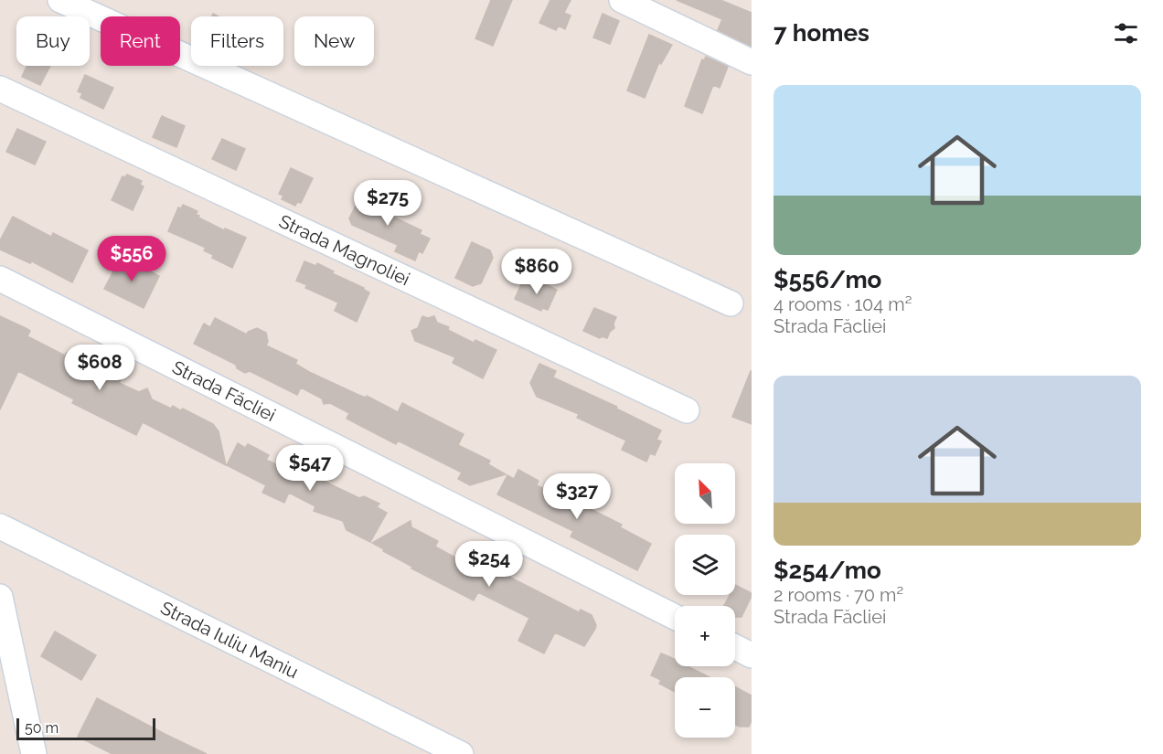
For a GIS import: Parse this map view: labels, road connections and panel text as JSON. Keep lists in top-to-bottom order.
{
  "streets": {
    "street": ["Strada Magnoliei", "Strada Făcliei", "Strada Iuliu Maniu"]
  },
  "scale_bar": "50 m",
  "north": "top left",
  "page": {
    "heading": "7 homes",
    "chip": [
      "Buy",
      "Rent",
      "Filters",
      "New"
    ],
    "list": [
      {
        "name": "$556/mo",
        "note": "4 rooms · 104 m² · Strada Făcliei"
      },
      {
        "name": "$254/mo",
        "note": "2 rooms · 70 m² · Strada Făcliei"
      }
    ],
    "price": [
      "$275",
      "$556",
      "$860",
      "$608",
      "$547",
      "$327",
      "$254"
    ],
    "map_buttons": ["+", "−"],
    "scale": "50 m"
  }
}
